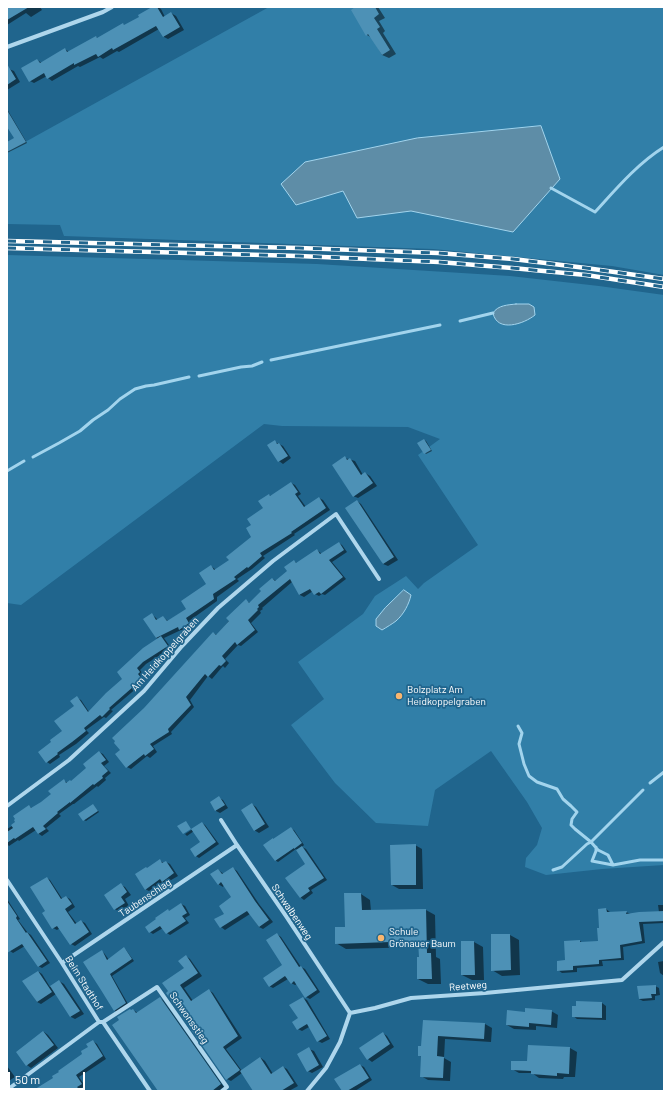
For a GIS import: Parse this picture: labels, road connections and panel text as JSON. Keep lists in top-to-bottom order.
{
  "streets": {
    "street": [
      "Am Heidkoppelgraben",
      "Taubenschlag",
      "Schwalbenweg",
      "Beim Stadthof",
      "Reetweg",
      "Schwonsstieg"
    ]
  },
  "crossings": [
    ["Taubenschlag", "Schwalbenweg"],
    ["Taubenschlag", "Beim Stadthof"],
    ["Schwalbenweg", "Reetweg"],
    ["Beim Stadthof", "Schwonsstieg"]
  ],
  "places": ["Bolzplatz Am Heidkoppelgraben", "Schule Grönauer Baum"],
  "scale_bar": "50 m"
}
